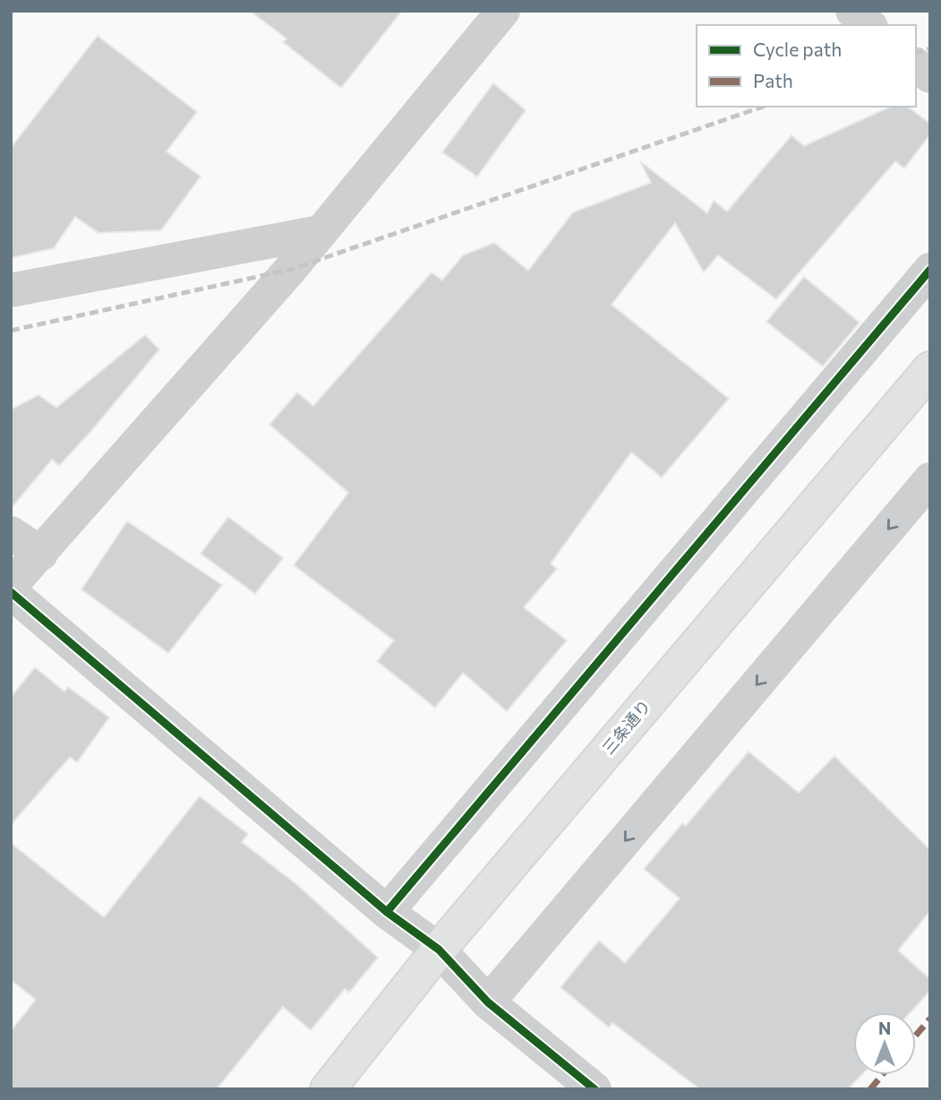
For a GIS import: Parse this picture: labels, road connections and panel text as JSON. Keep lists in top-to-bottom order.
{
  "streets": {
    "highway": ["三条通り"]
  },
  "legend": ["Cycle path", "Path"],
  "north": "top"
}
